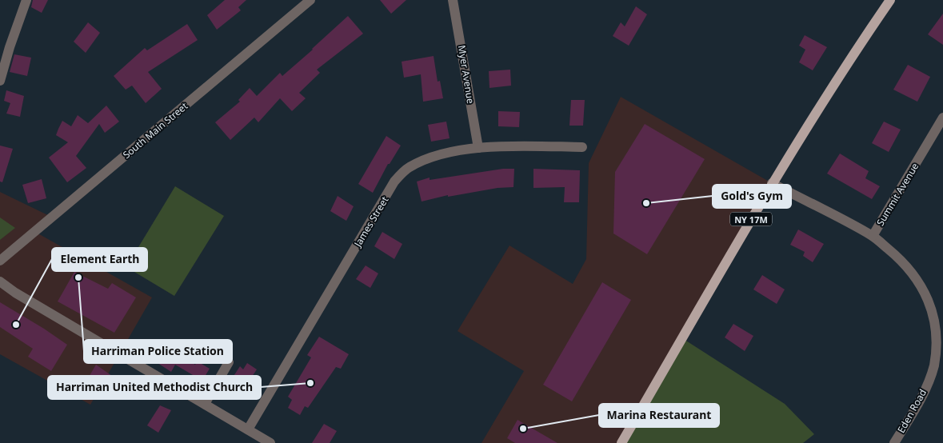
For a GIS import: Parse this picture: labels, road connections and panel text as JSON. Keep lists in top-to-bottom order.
{
  "streets": {
    "main road": ["NY 17M"],
    "street": [
      "Myer Avenue",
      "South Main Street",
      "Summit Avenue",
      "James Street",
      "Eden Road"
    ]
  },
  "crossings": [
    ["Myer Avenue", "James Street"],
    ["Summit Avenue", "NY 17M"],
    ["Summit Avenue", "Eden Road"]
  ],
  "places": [
    "Gold's Gym",
    "Harriman Police Station",
    "Element Earth",
    "Harriman United Methodist Church",
    "Marina Restaurant"
  ]
}
